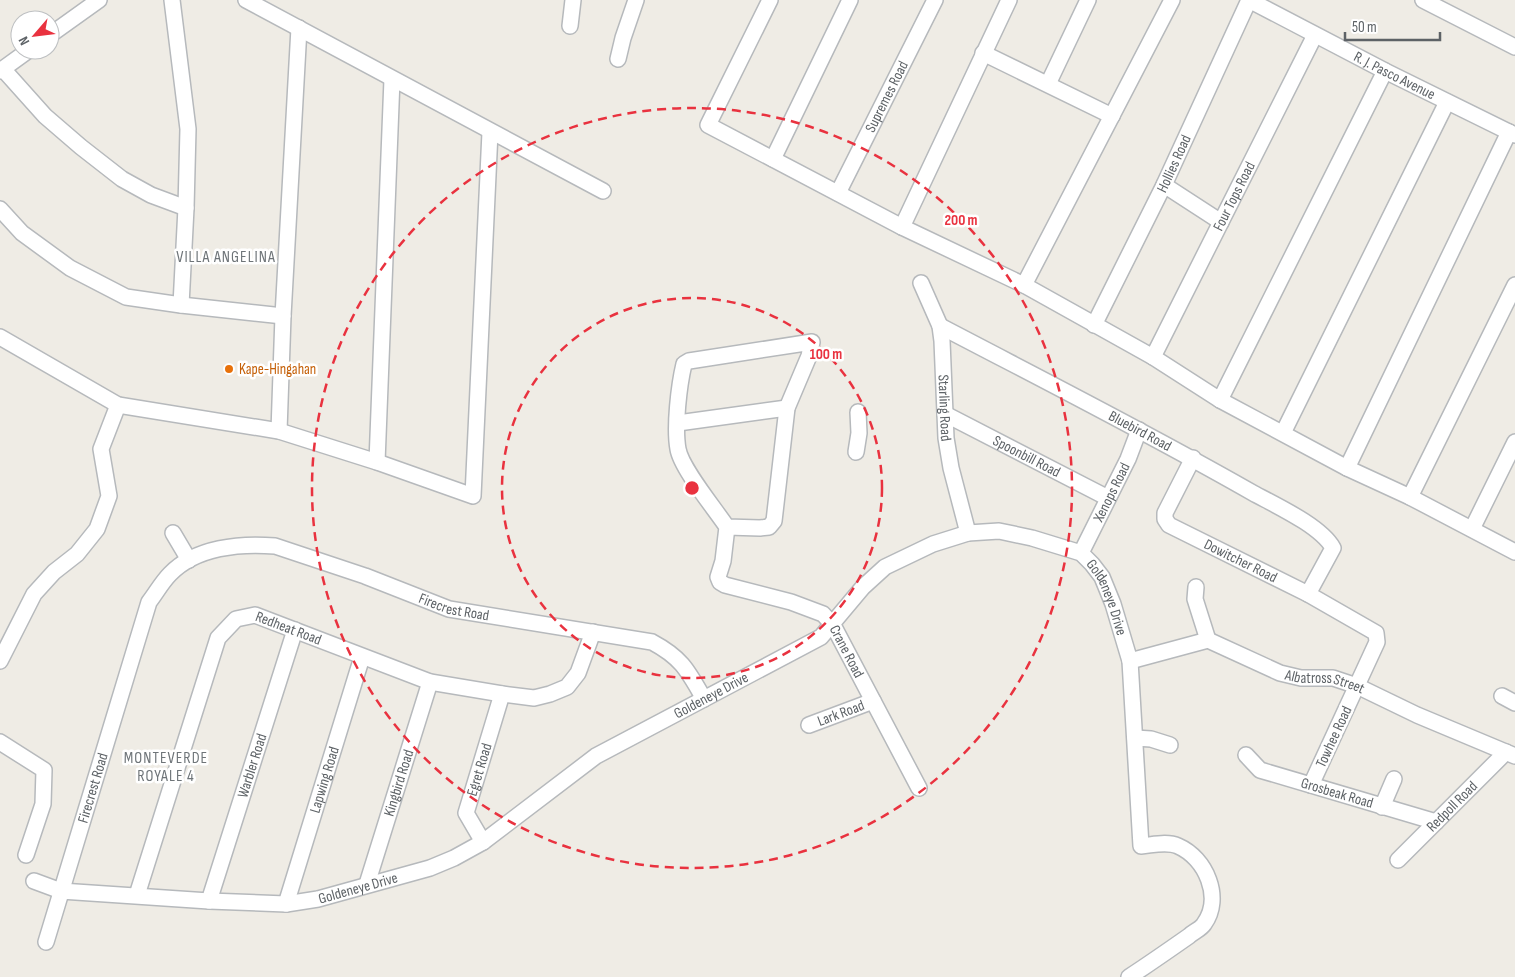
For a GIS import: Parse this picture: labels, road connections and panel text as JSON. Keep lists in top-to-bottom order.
{
  "streets": {
    "street": [
      "R. J. Pasco Avenue",
      "Supremes Road",
      "Hollies Road",
      "Four Tops Road",
      "Starling Road",
      "Bluebird Road",
      "Spoonbill Road",
      "Xenops Road",
      "Dowitcher Road",
      "Goldeneye Drive",
      "Firecrest Road",
      "Redheat Road",
      "Crane Road",
      "Albatross Street",
      "Lark Road",
      "Towhee Road",
      "Warbler Road",
      "Egret Road",
      "Lapwing Road",
      "Kingbird Road",
      "Grosbeak Road",
      "Redpoll Road"
    ]
  },
  "crossings": [
    ["R. J. Pasco Avenue", "Hollies Road"],
    ["R. J. Pasco Avenue", "Four Tops Road"],
    ["Starling Road", "Bluebird Road"],
    ["Starling Road", "Spoonbill Road"],
    ["Starling Road", "Goldeneye Drive"],
    ["Bluebird Road", "Xenops Road"],
    ["Bluebird Road", "Dowitcher Road"],
    ["Spoonbill Road", "Xenops Road"],
    ["Xenops Road", "Goldeneye Drive"],
    ["Dowitcher Road", "Towhee Road"],
    ["Goldeneye Drive", "Firecrest Road"],
    ["Goldeneye Drive", "Redheat Road"],
    ["Goldeneye Drive", "Crane Road"],
    ["Goldeneye Drive", "Warbler Road"],
    ["Goldeneye Drive", "Egret Road"],
    ["Goldeneye Drive", "Lapwing Road"],
    ["Goldeneye Drive", "Kingbird Road"],
    ["Firecrest Road", "Redheat Road"],
    ["Redheat Road", "Warbler Road"],
    ["Redheat Road", "Egret Road"],
    ["Redheat Road", "Lapwing Road"],
    ["Redheat Road", "Kingbird Road"],
    ["Crane Road", "Lark Road"],
    ["Albatross Street", "Towhee Road"],
    ["Albatross Street", "Redpoll Road"],
    ["Towhee Road", "Grosbeak Road"],
    ["Grosbeak Road", "Redpoll Road"]
  ],
  "districts": ["VILLA ANGELINA", "MONTEVERDE ROYALE 4"],
  "places": ["Kape-Hingahan"],
  "scale_bar": "50 m",
  "north": "bottom left",
  "rings": ["200 m", "100 m"]
}
